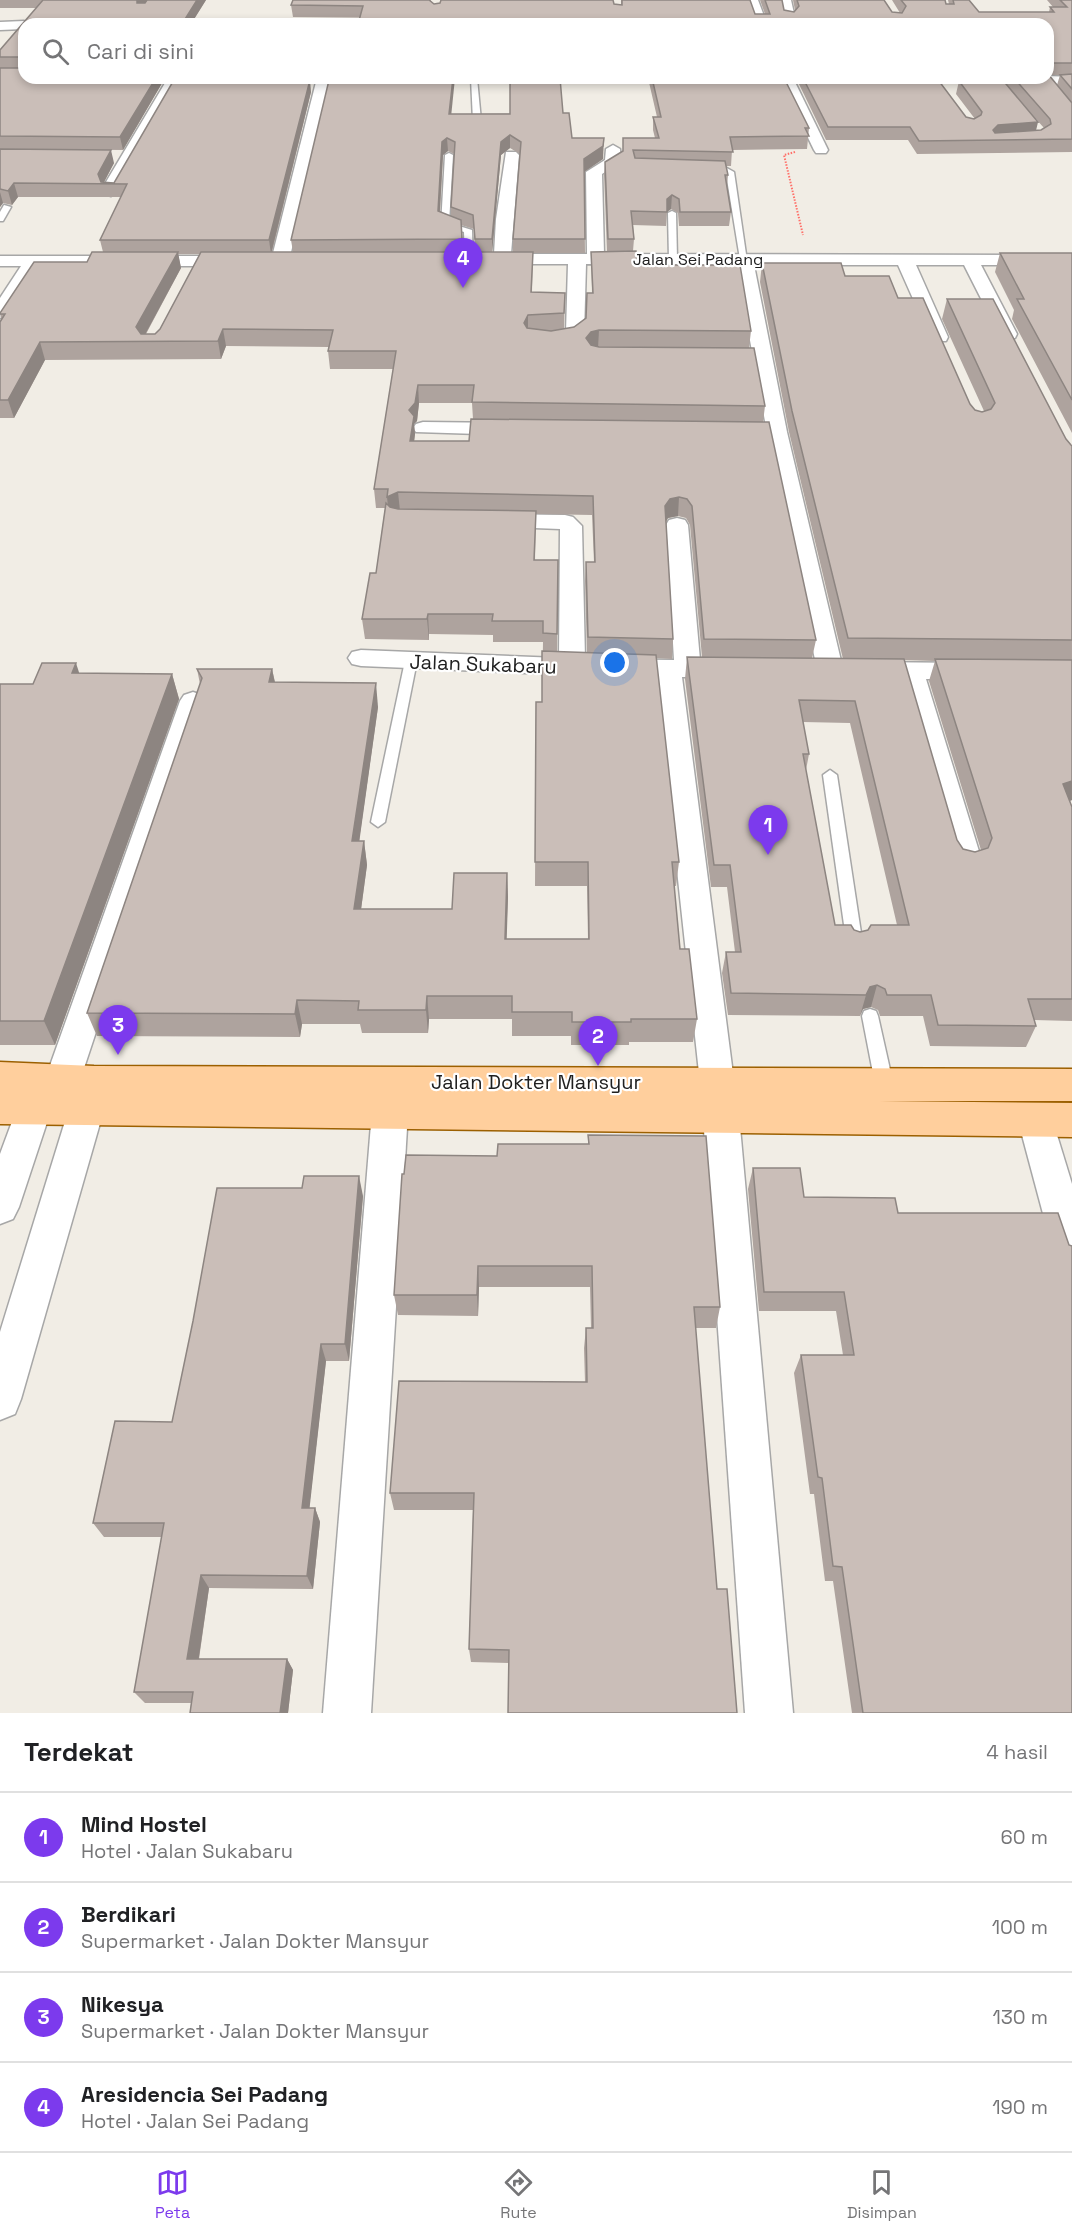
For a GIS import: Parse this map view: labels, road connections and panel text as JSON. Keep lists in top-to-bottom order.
{
  "streets": {
    "main road": ["Jalan Dokter Mansyur"],
    "street": ["Jalan Sei Padang", "Jalan Sukabaru"]
  },
  "page": {
    "search": "Cari di sini",
    "pins": [
      "4",
      "1",
      "3",
      "2"
    ],
    "heading": ["Terdekat", "4 hasil"],
    "list": [
      {
        "mark": "1",
        "name": "Mind Hostel",
        "note": "Hotel · Jalan Sukabaru",
        "value": "60 m"
      },
      {
        "mark": "2",
        "name": "Berdikari",
        "note": "Supermarket · Jalan Dokter Mansyur",
        "value": "100 m"
      },
      {
        "mark": "3",
        "name": "Nikesya",
        "note": "Supermarket · Jalan Dokter Mansyur",
        "value": "130 m"
      },
      {
        "mark": "4",
        "name": "Aresidencia Sei Padang",
        "note": "Hotel · Jalan Sei Padang",
        "value": "190 m"
      }
    ],
    "nav": ["Peta", "Rute", "Disimpan"]
  }
}
